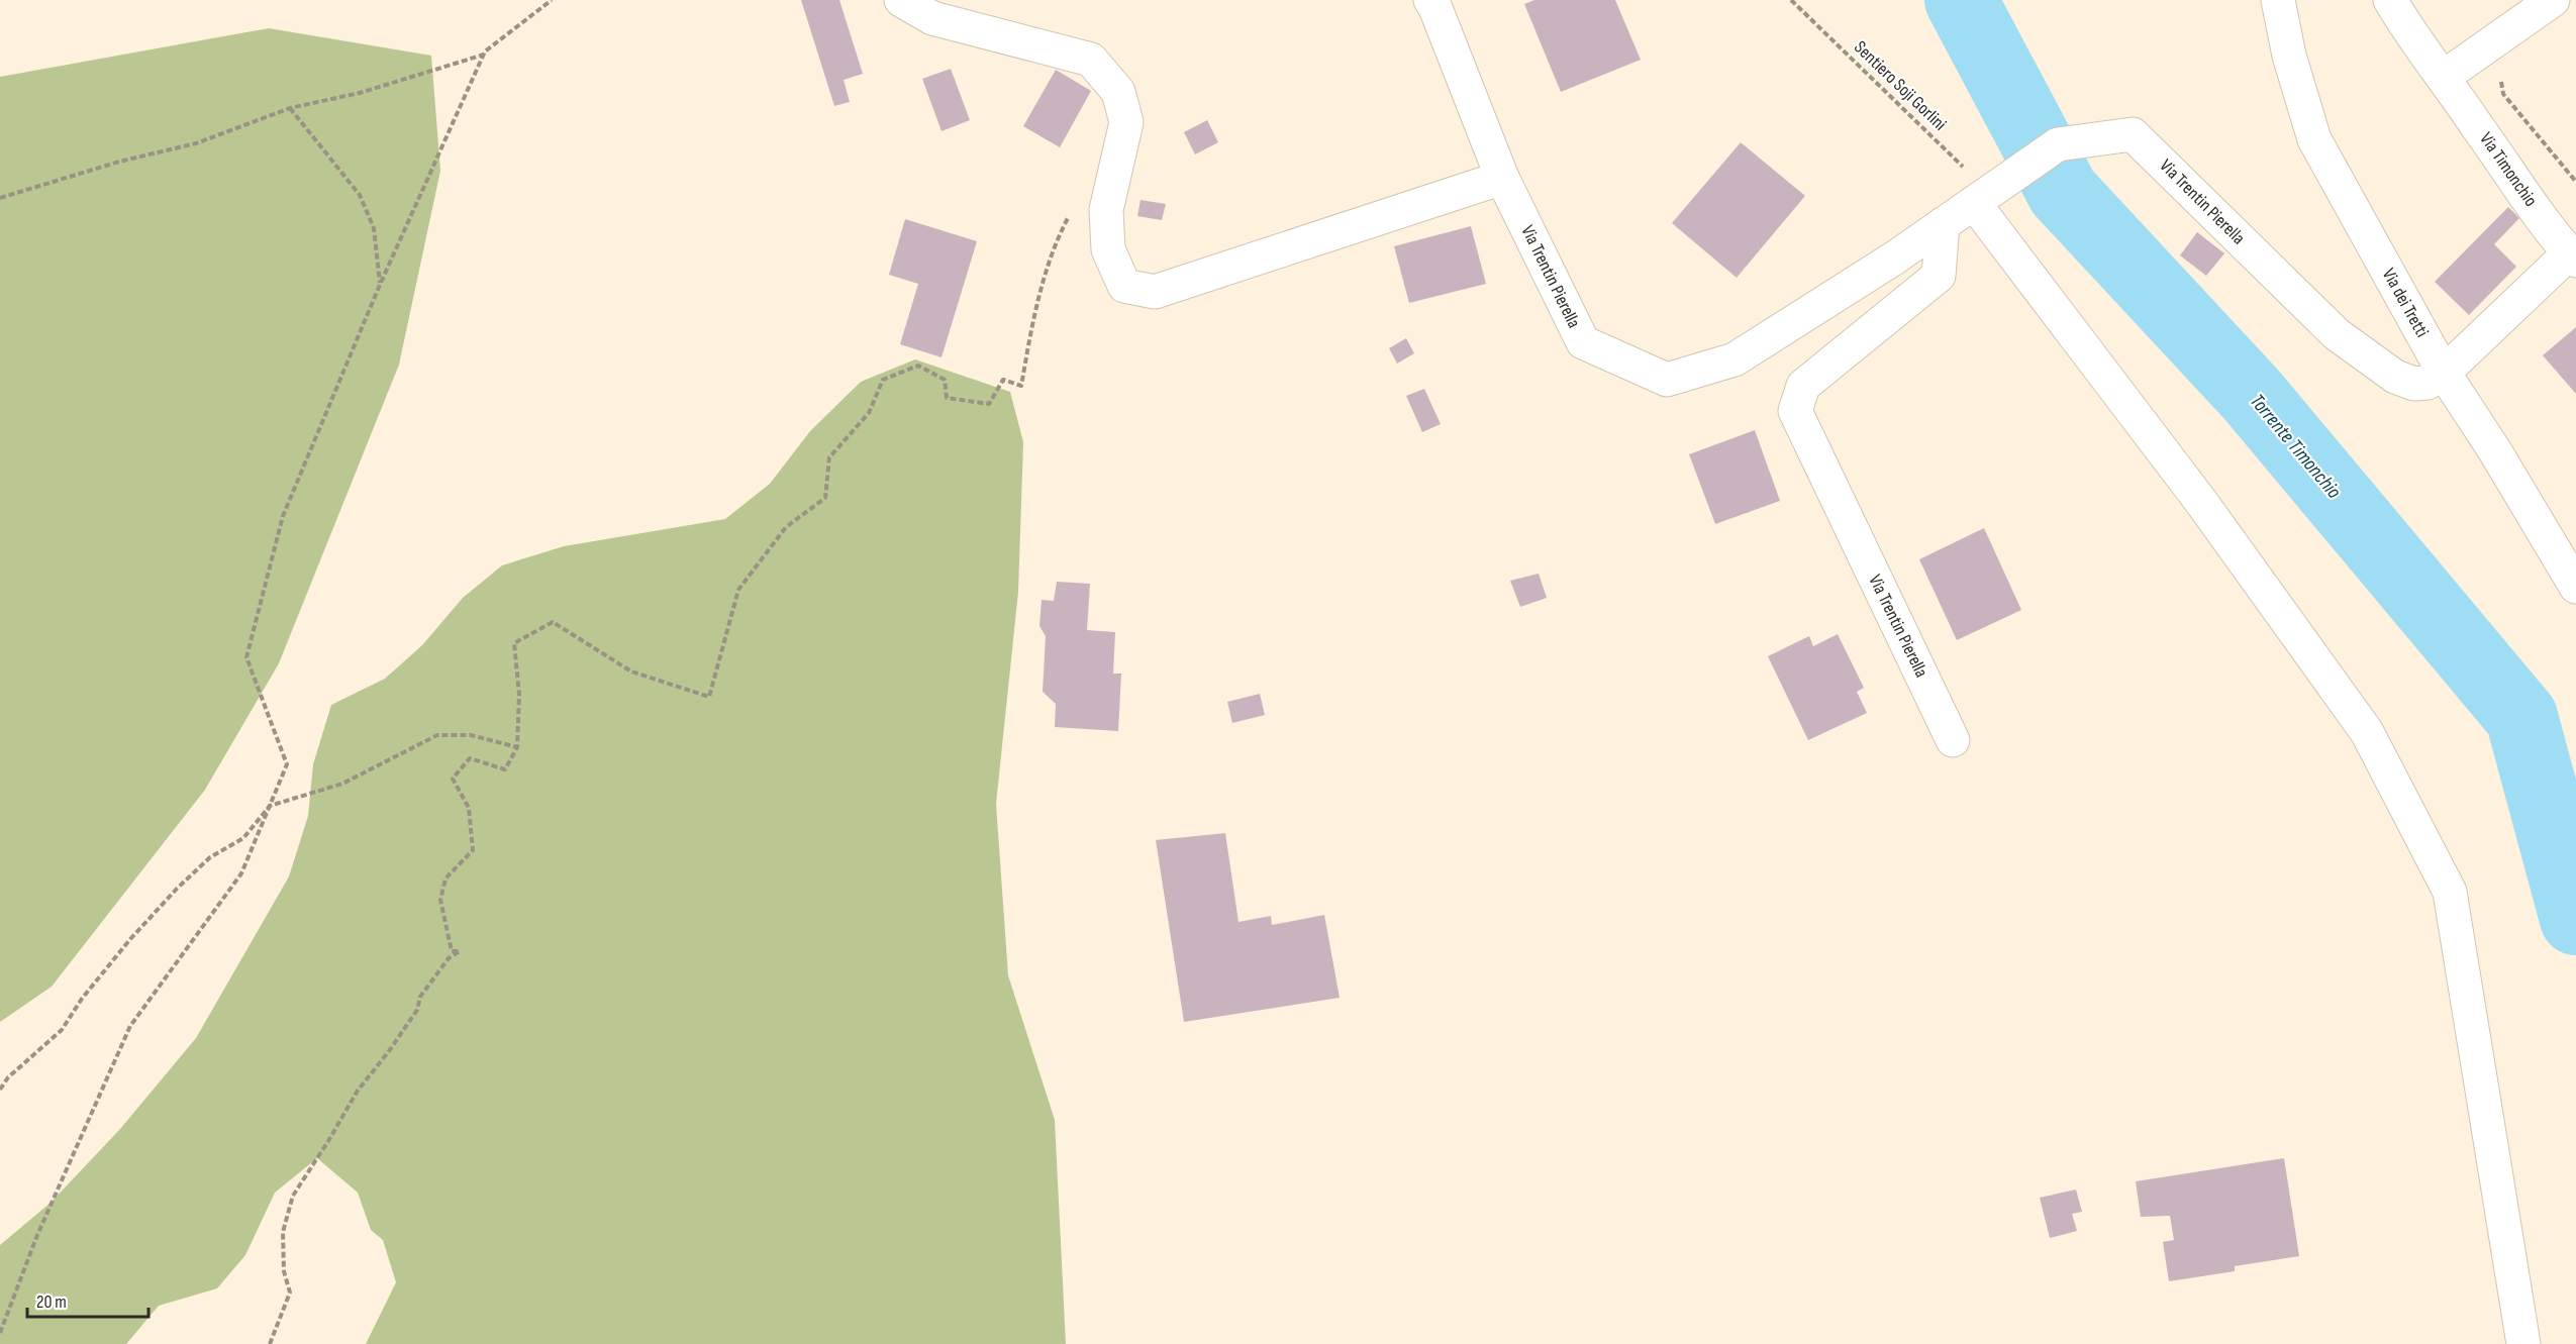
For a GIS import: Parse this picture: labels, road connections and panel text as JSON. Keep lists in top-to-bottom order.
{
  "streets": {
    "street": ["Via Timonchio", "Via Trentin Pierella", "Via dei Tretti"],
    "path": ["Sentiero Soji Gorlini"]
  },
  "crossings": [
    ["Sentiero Soji Gorlini", "Via Trentin Pierella"],
    ["Via Trentin Pierella", "Via dei Tretti"]
  ],
  "water": ["Torrente Timonchio"],
  "scale_bar": "20 m"
}
